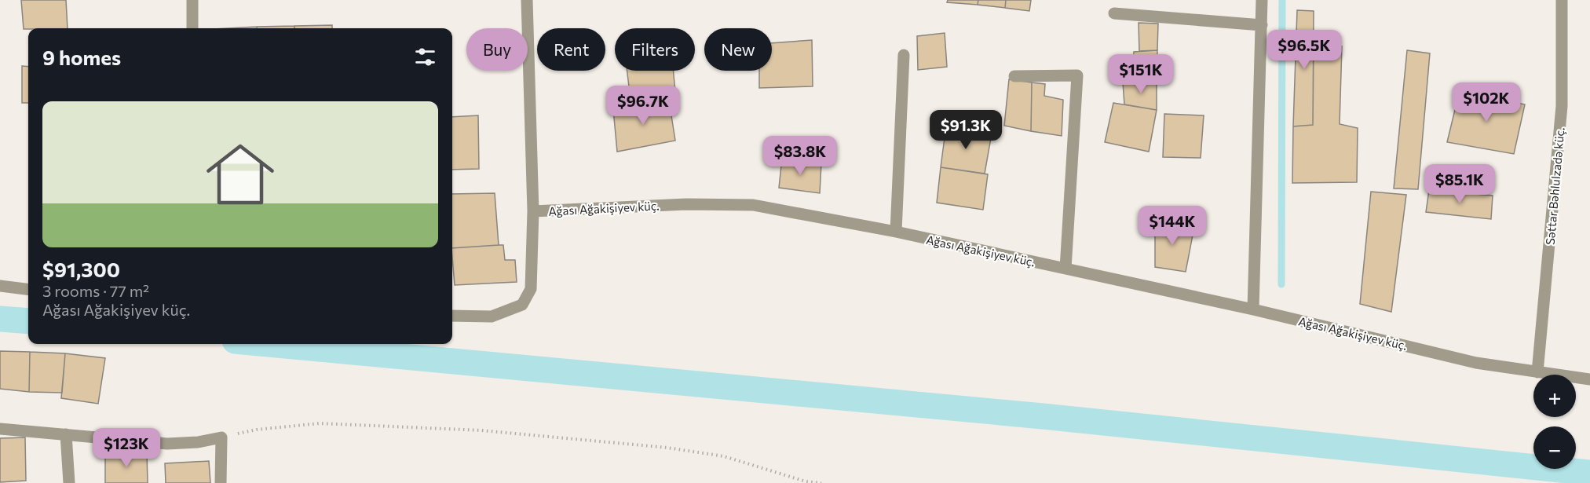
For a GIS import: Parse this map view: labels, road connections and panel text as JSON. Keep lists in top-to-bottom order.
{
  "streets": {
    "street": ["Səttar Bəhlulzadə küç.", "Ağası Ağakişiyev küç."]
  },
  "crossings": [
    ["Səttar Bəhlulzadə küç.", "Ağası Ağakişiyev küç."]
  ],
  "page": {
    "chip": [
      "Buy",
      "Rent",
      "Filters",
      "New"
    ],
    "heading": "9 homes",
    "price": [
      "$96.5K",
      "$151K",
      "$102K",
      "$96.7K",
      "$91.3K",
      "$83.8K",
      "$85.1K",
      "$144K",
      "$123K"
    ],
    "list": [
      {
        "name": "$91,300",
        "note": "3 rooms · 77 m² · Ağası Ağakişiyev küç."
      }
    ],
    "map_buttons": ["+", "−"]
  }
}
